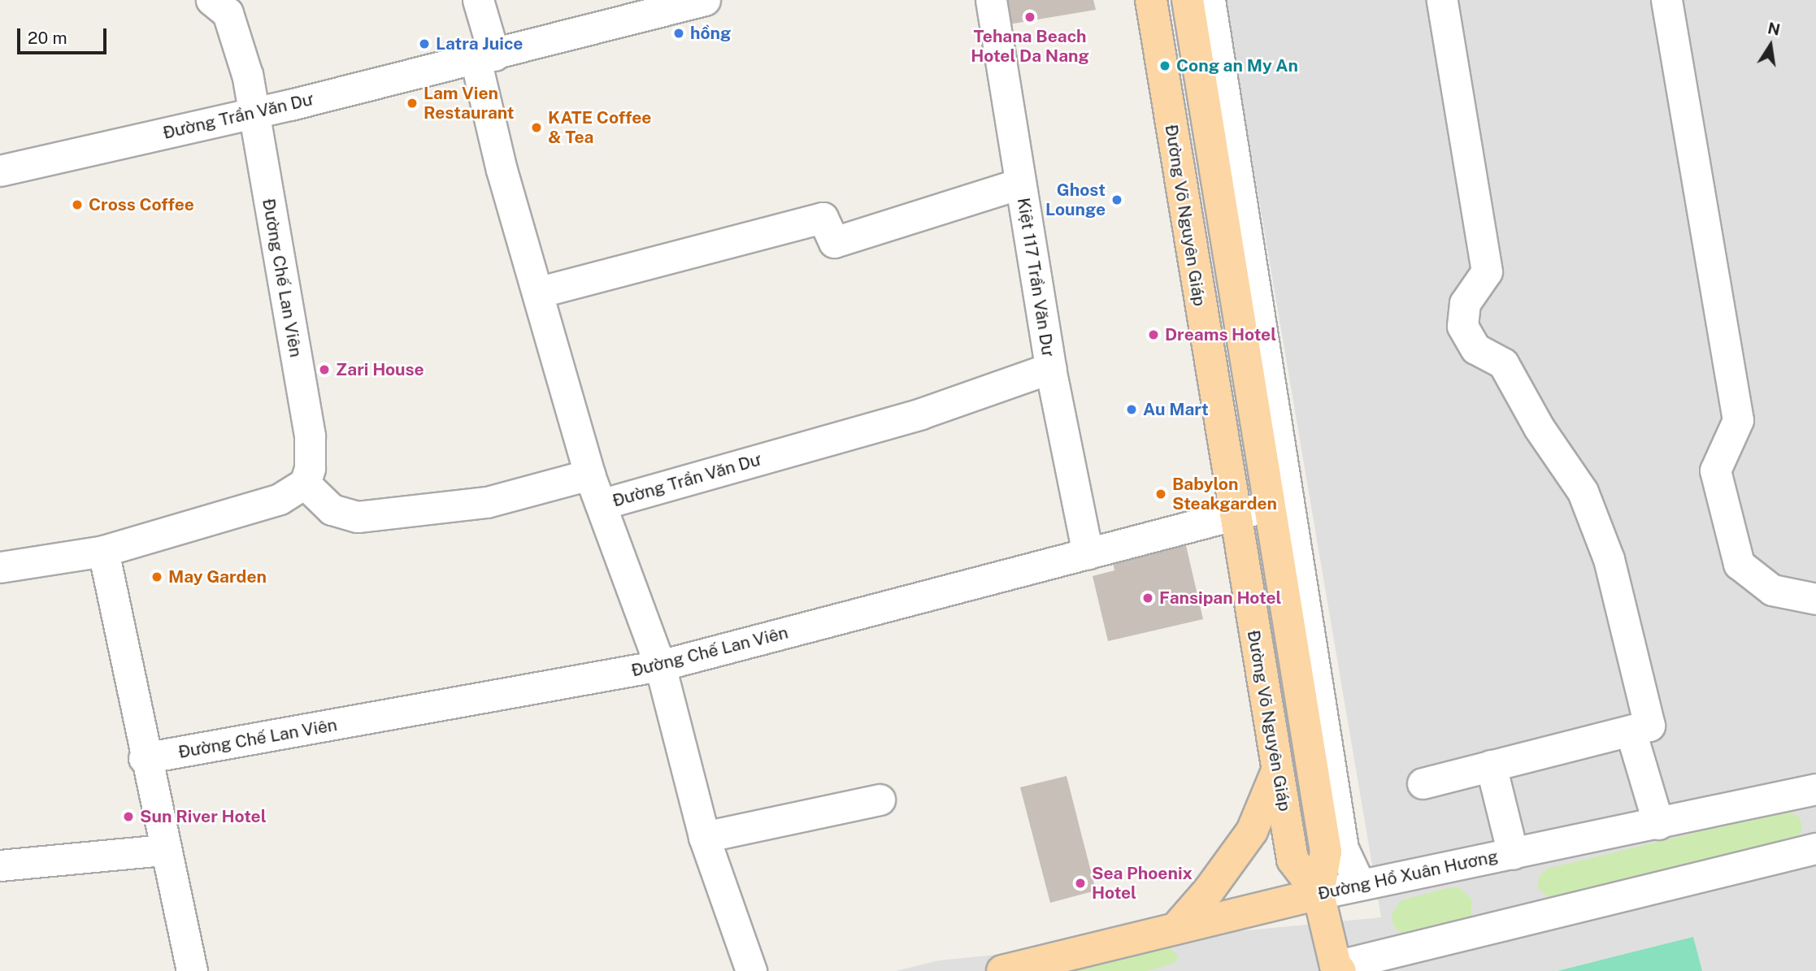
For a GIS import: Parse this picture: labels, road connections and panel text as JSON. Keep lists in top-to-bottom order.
{
  "streets": {
    "main road": ["Đường Võ Nguyên Giáp", "Đường Hồ Xuân Hương"],
    "street": ["Đường Trần Văn Dư", "Kiệt 117 Trần Văn Dư", "Đường Chế Lan Viên"]
  },
  "crossings": [
    ["Đường Trần Văn Dư", "Kiệt 117 Trần Văn Dư"],
    ["Đường Trần Văn Dư", "Đường Chế Lan Viên"],
    ["Đường Võ Nguyên Giáp", "Đường Chế Lan Viên"],
    ["Đường Võ Nguyên Giáp", "Đường Hồ Xuân Hương"],
    ["Kiệt 117 Trần Văn Dư", "Đường Chế Lan Viên"]
  ],
  "places": [
    "Tehana Beach Hotel Da Nang",
    "hồng",
    "Latra Juice",
    "Cong an My An",
    "Lam Vien Restaurant",
    "KATE Coffee & Tea",
    "Ghost Lounge",
    "Cross Coffee",
    "Dreams Hotel",
    "Zari House",
    "Au Mart",
    "Babylon Steakgarden",
    "May Garden",
    "Fansipan Hotel",
    "Sun River Hotel",
    "Sea Phoenix Hotel"
  ],
  "scale_bar": "20 m",
  "north": "top"
}
